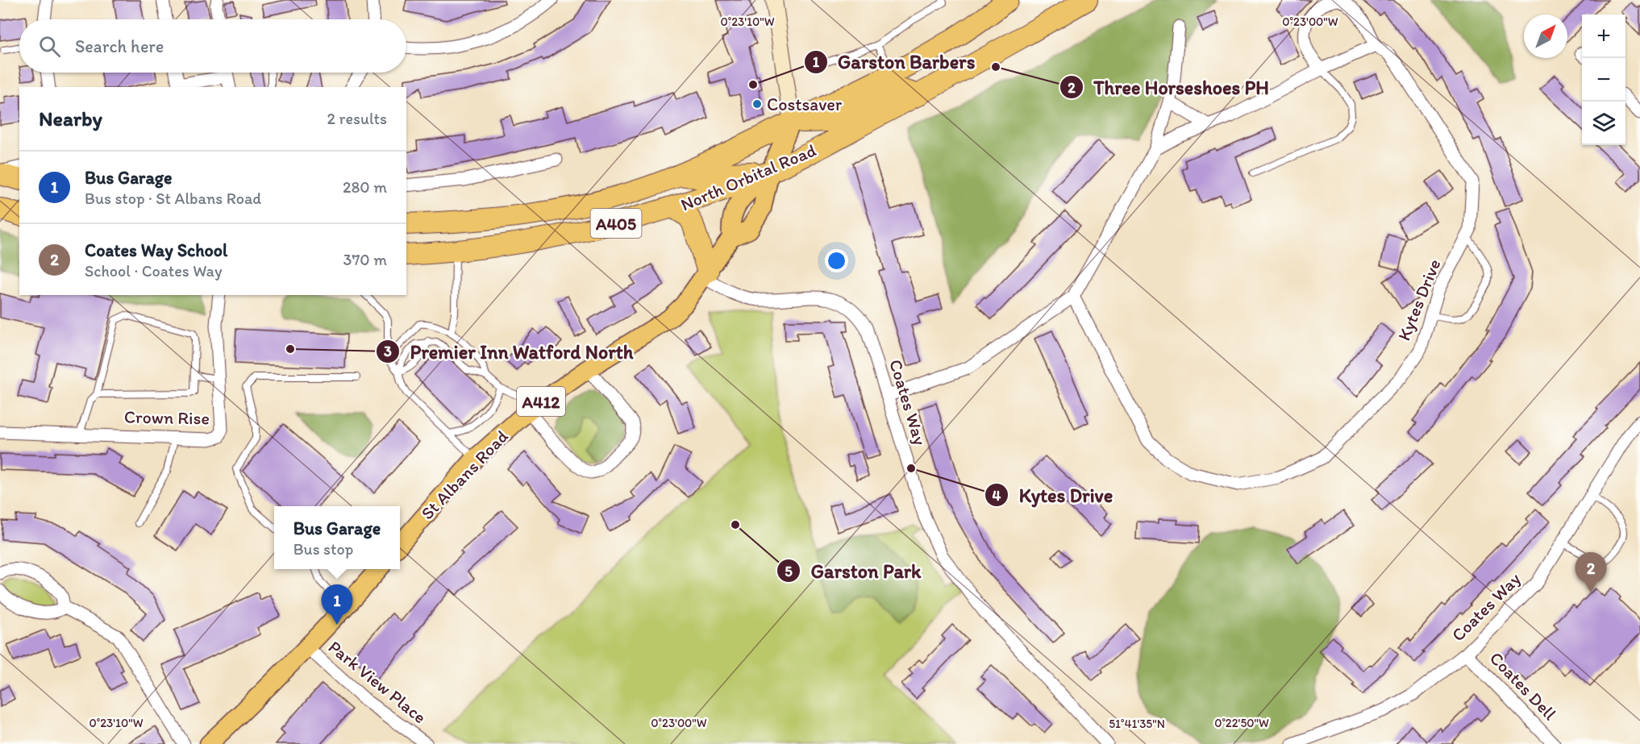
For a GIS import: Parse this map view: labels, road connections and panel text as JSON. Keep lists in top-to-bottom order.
{
  "streets": {
    "highway": ["North Orbital Road", "A405"],
    "main road": ["A412", "St Albans Road"],
    "street": [
      "Kytes Drive",
      "Coates Way",
      "Crown Rise",
      "Park View Place",
      "Coates Dell"
    ]
  },
  "crossings": [
    ["North Orbital Road", "St Albans Road"],
    ["Coates Way", "St Albans Road"],
    ["Coates Way", "Coates Dell"]
  ],
  "places": [
    "Three Horseshoes PH",
    "Garston Barbers",
    "Costsaver",
    "Premier Inn Watford North",
    "Kytes Drive",
    "Garston Park"
  ],
  "north": "top right",
  "page": {
    "map_buttons": ["+", "−"],
    "search": "Search here",
    "heading": ["Nearby", "2 results"],
    "list": [
      {
        "mark": "1",
        "name": "Bus Garage",
        "note": "Bus stop · St Albans Road",
        "value": "280 m"
      },
      {
        "mark": "2",
        "name": "Coates Way School",
        "note": "School · Coates Way",
        "value": "370 m"
      }
    ],
    "popup": ["Bus Garage", "Bus stop"],
    "pins": ["2", "1"]
  },
  "coordinates": [
    "0°23'10\"W",
    "0°23'00\"W",
    "0°22'50\"W",
    "51°41'35\"N"
  ]
}
